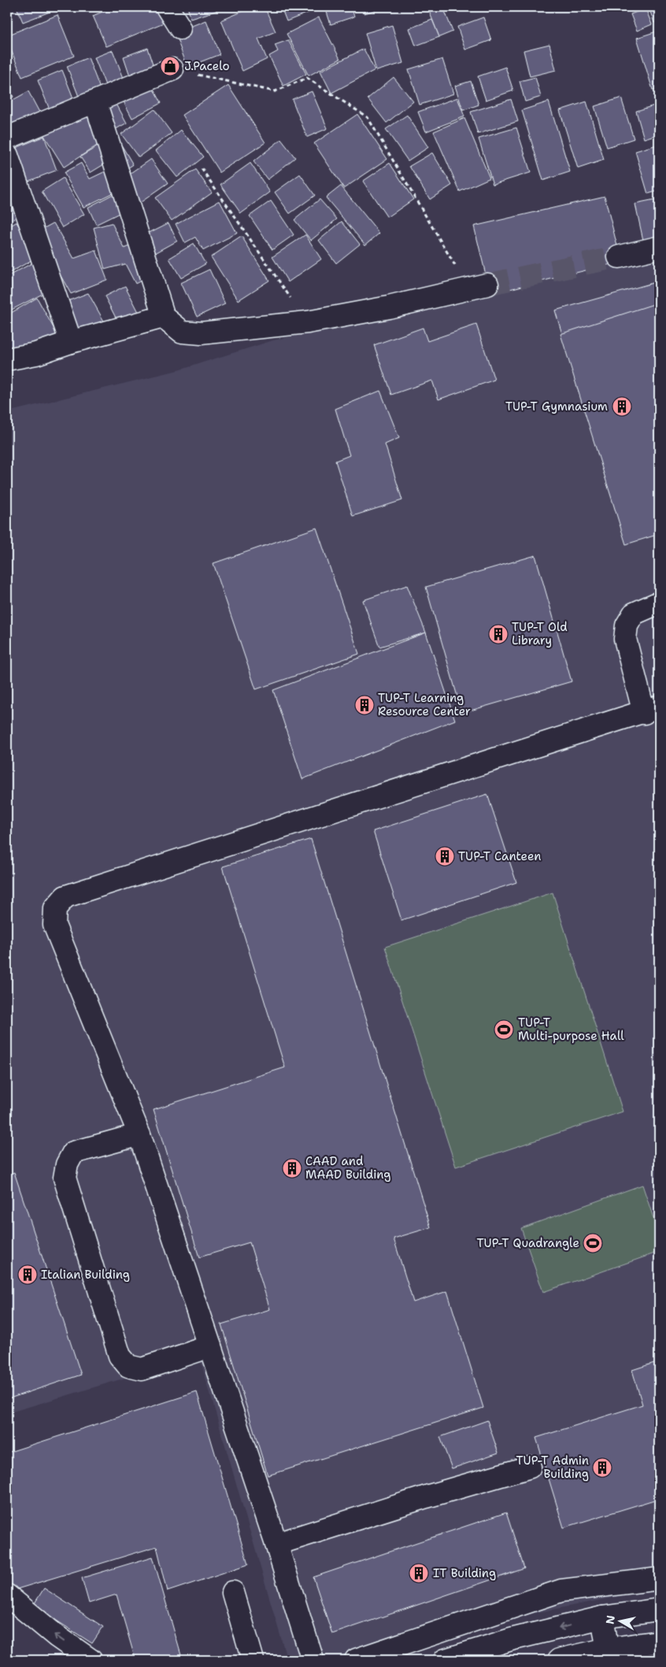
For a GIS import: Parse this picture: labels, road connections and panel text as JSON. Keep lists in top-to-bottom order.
{
  "places": {
    "shop": ["J.Pacelo"],
    "building": [
      "TUP-T Gymnasium",
      "TUP-T Old Library",
      "TUP-T Learning Resource Center",
      "TUP-T Canteen",
      "CAAD and MAAD Building",
      "Italian Building",
      "TUP-T Admin Building",
      "IT Building"
    ],
    "sports": ["TUP-T Multi-purpose Hall", "TUP-T Quadrangle"]
  },
  "north": "left"
}
